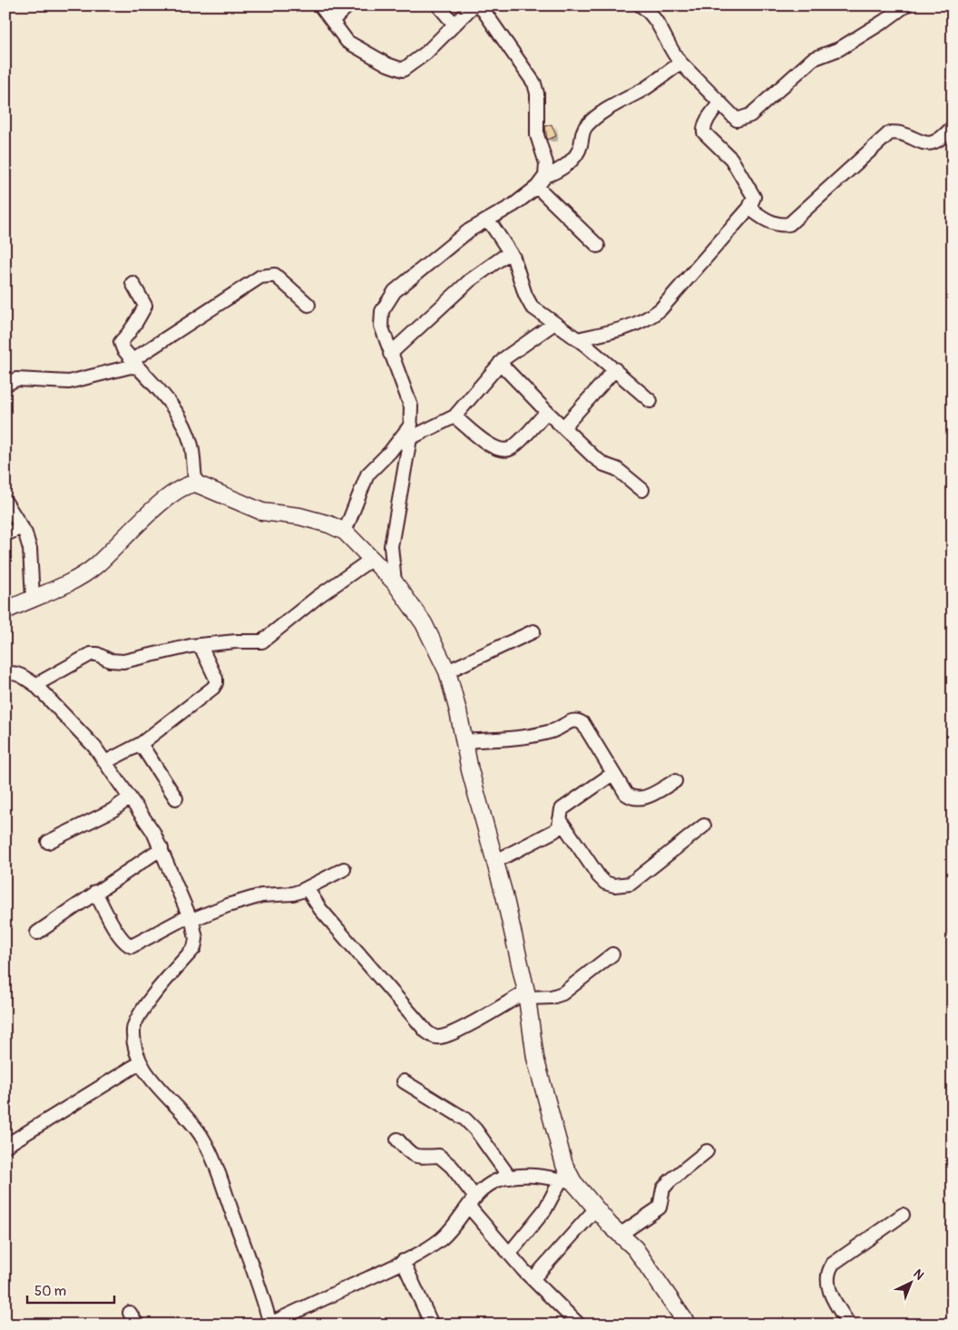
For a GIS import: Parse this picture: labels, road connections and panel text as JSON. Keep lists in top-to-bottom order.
{
  "scale_bar": "50 m",
  "north": "top right"
}
